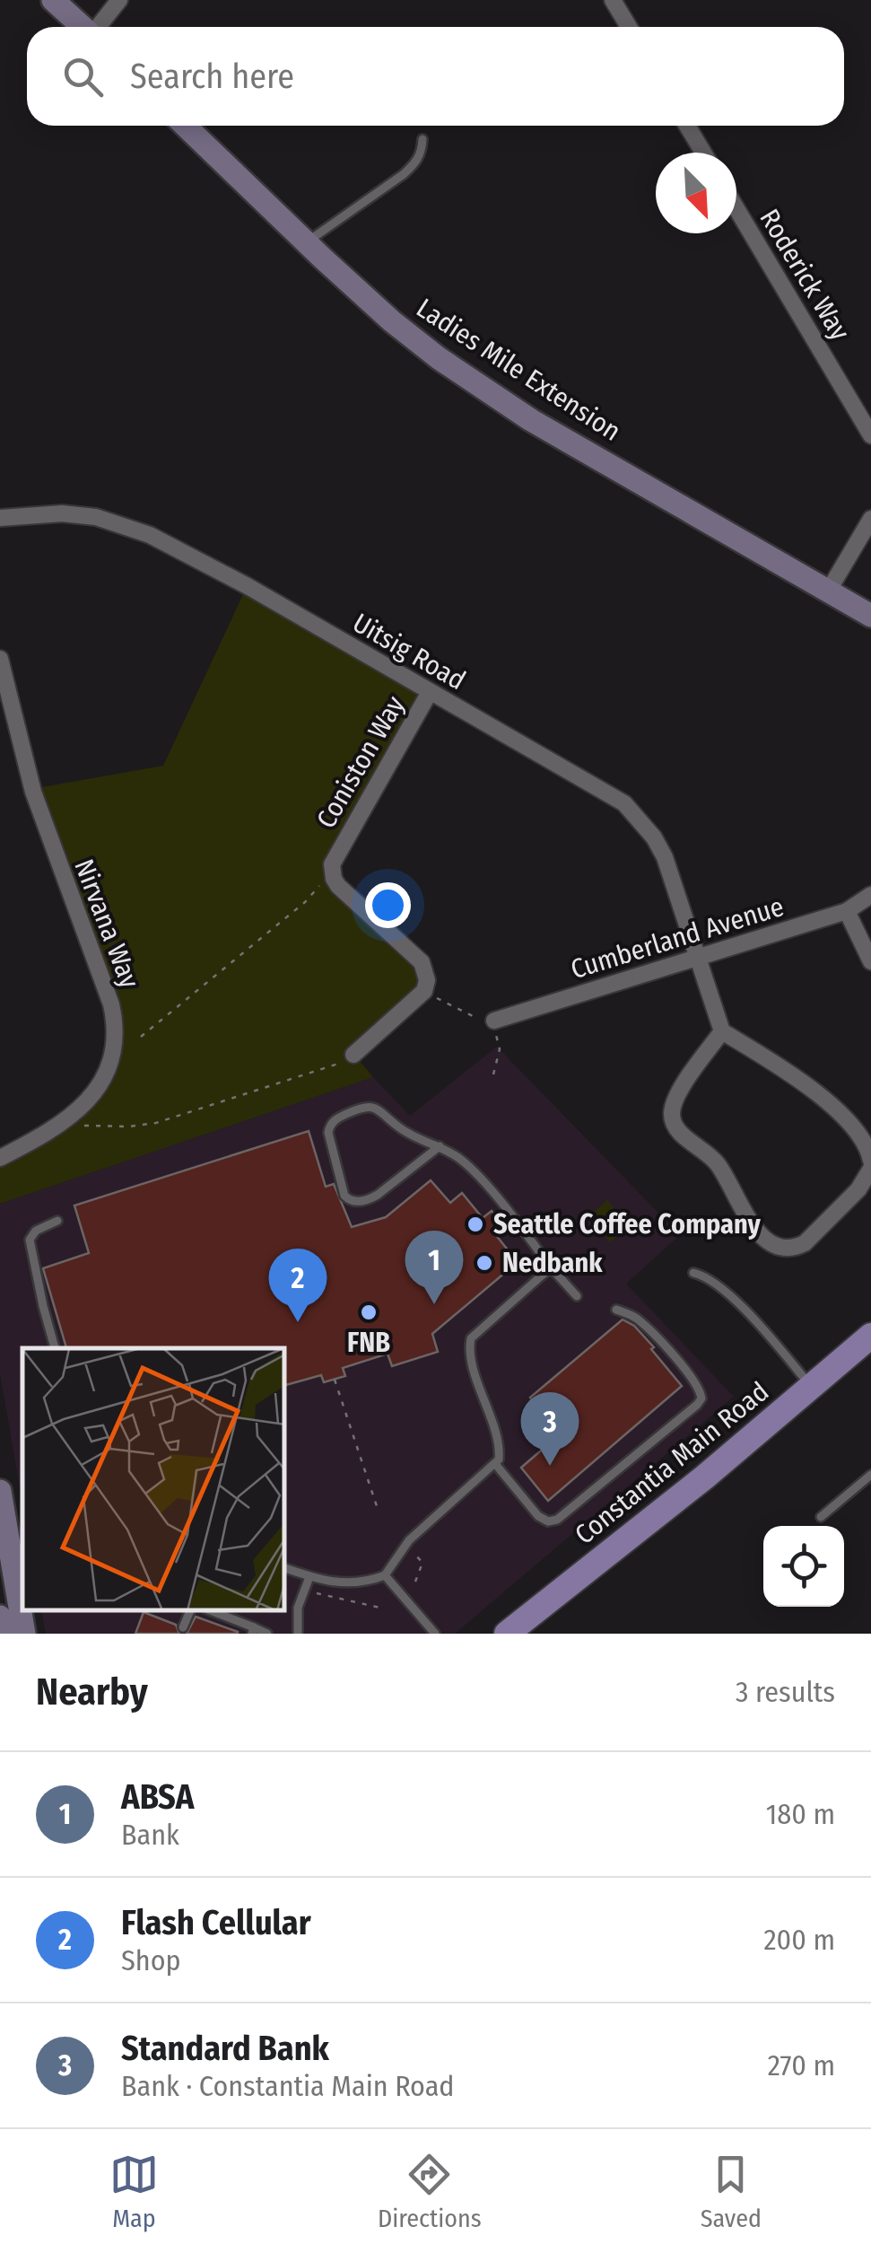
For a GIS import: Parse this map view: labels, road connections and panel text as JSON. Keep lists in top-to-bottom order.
{
  "streets": {
    "main road": ["Ladies Mile Extension", "Constantia Main Road"],
    "street": [
      "Roderick Way",
      "Uitsig Road",
      "Coniston Way",
      "Nirvana Way",
      "Cumberland Avenue"
    ]
  },
  "crossings": [
    ["Uitsig Road", "Coniston Way"],
    ["Uitsig Road", "Cumberland Avenue"]
  ],
  "places": ["Seattle Coffee Company", "Nedbank", "FNB"],
  "north": "bottom right",
  "page": {
    "search": "Search here",
    "pins": ["1", "2", "3"],
    "heading": ["Nearby", "3 results"],
    "list": [
      {
        "mark": "1",
        "name": "ABSA",
        "note": "Bank",
        "value": "180 m"
      },
      {
        "mark": "2",
        "name": "Flash Cellular",
        "note": "Shop",
        "value": "200 m"
      },
      {
        "mark": "3",
        "name": "Standard Bank",
        "note": "Bank · Constantia Main Road",
        "value": "270 m"
      }
    ],
    "nav": ["Map", "Directions", "Saved"]
  }
}
